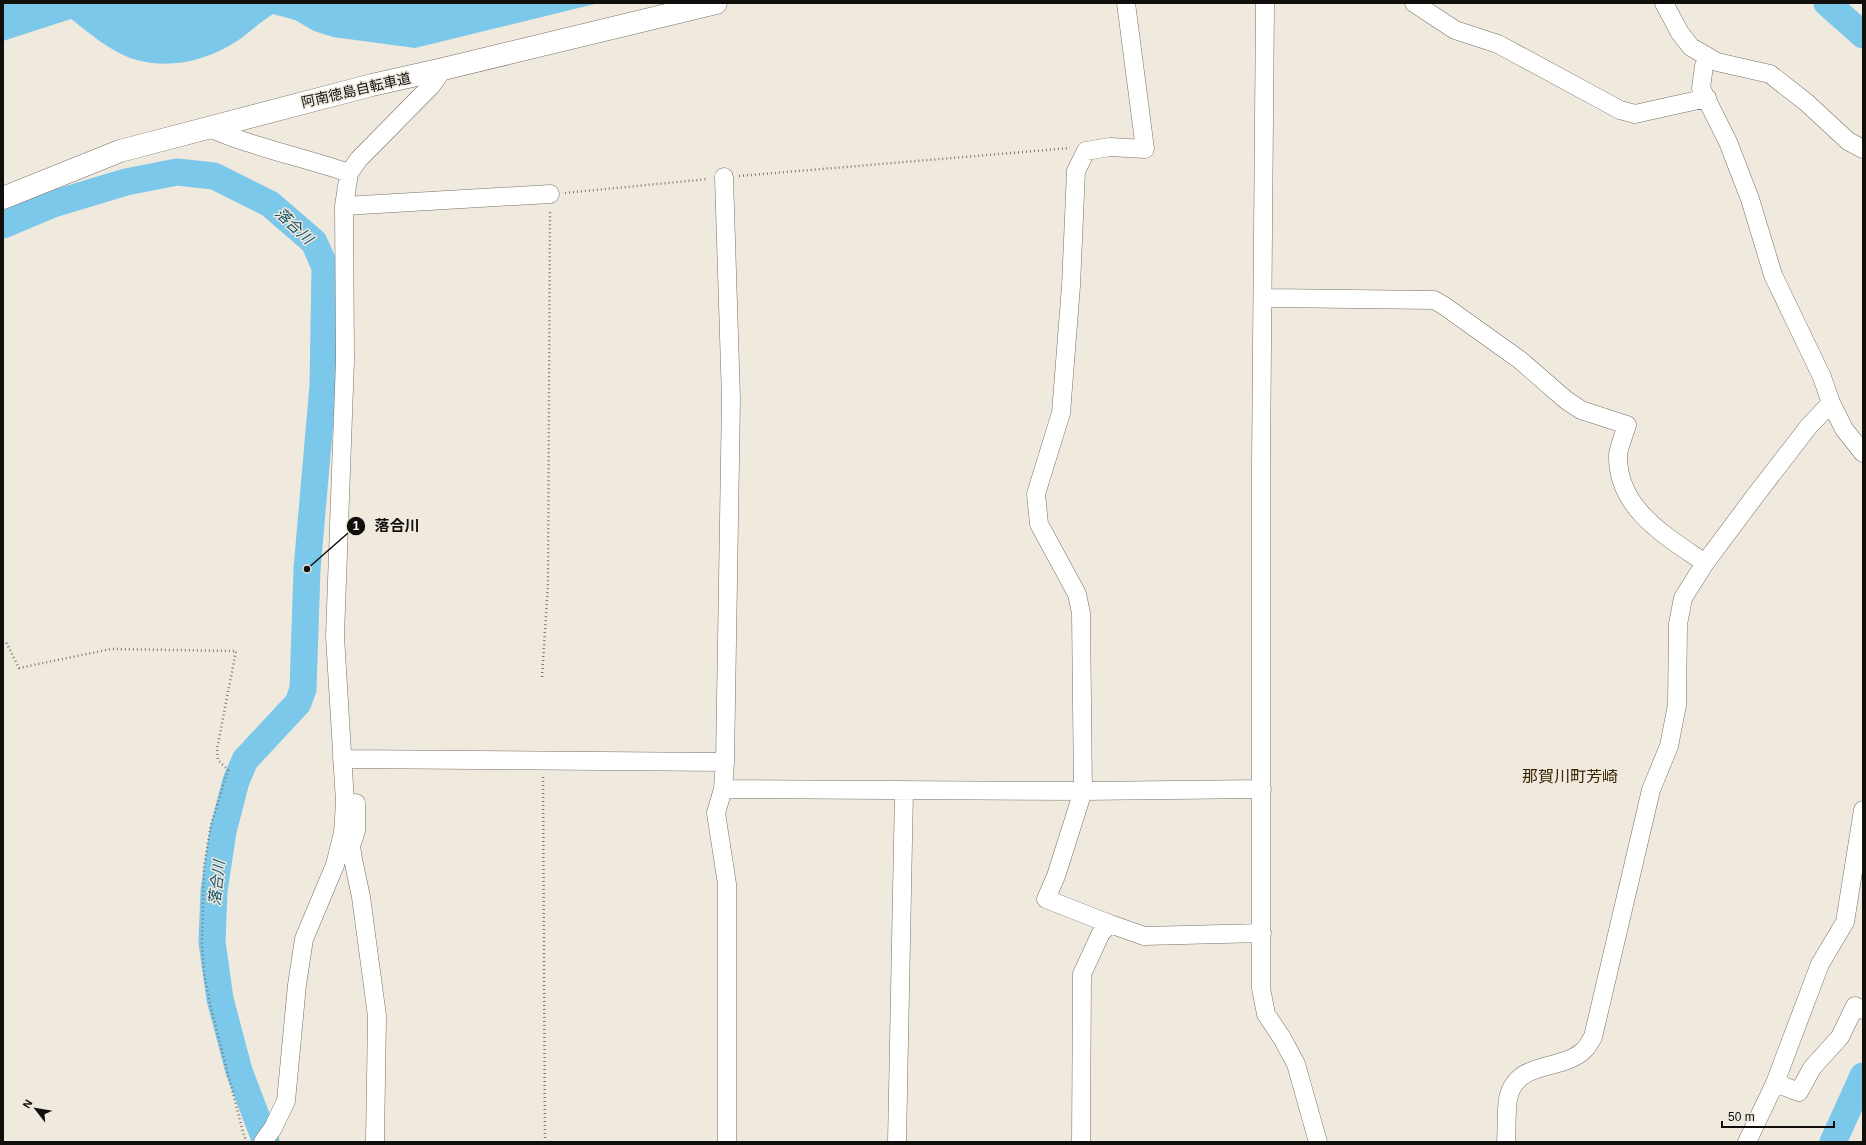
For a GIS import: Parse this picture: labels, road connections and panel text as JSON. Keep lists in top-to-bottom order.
{
  "streets": {
    "main road": ["阿南徳島自転車道"]
  },
  "districts": ["那賀川町芳崎"],
  "water": ["落合川"],
  "places": ["落合川"],
  "scale_bar": "50 m",
  "north": "top left"
}
